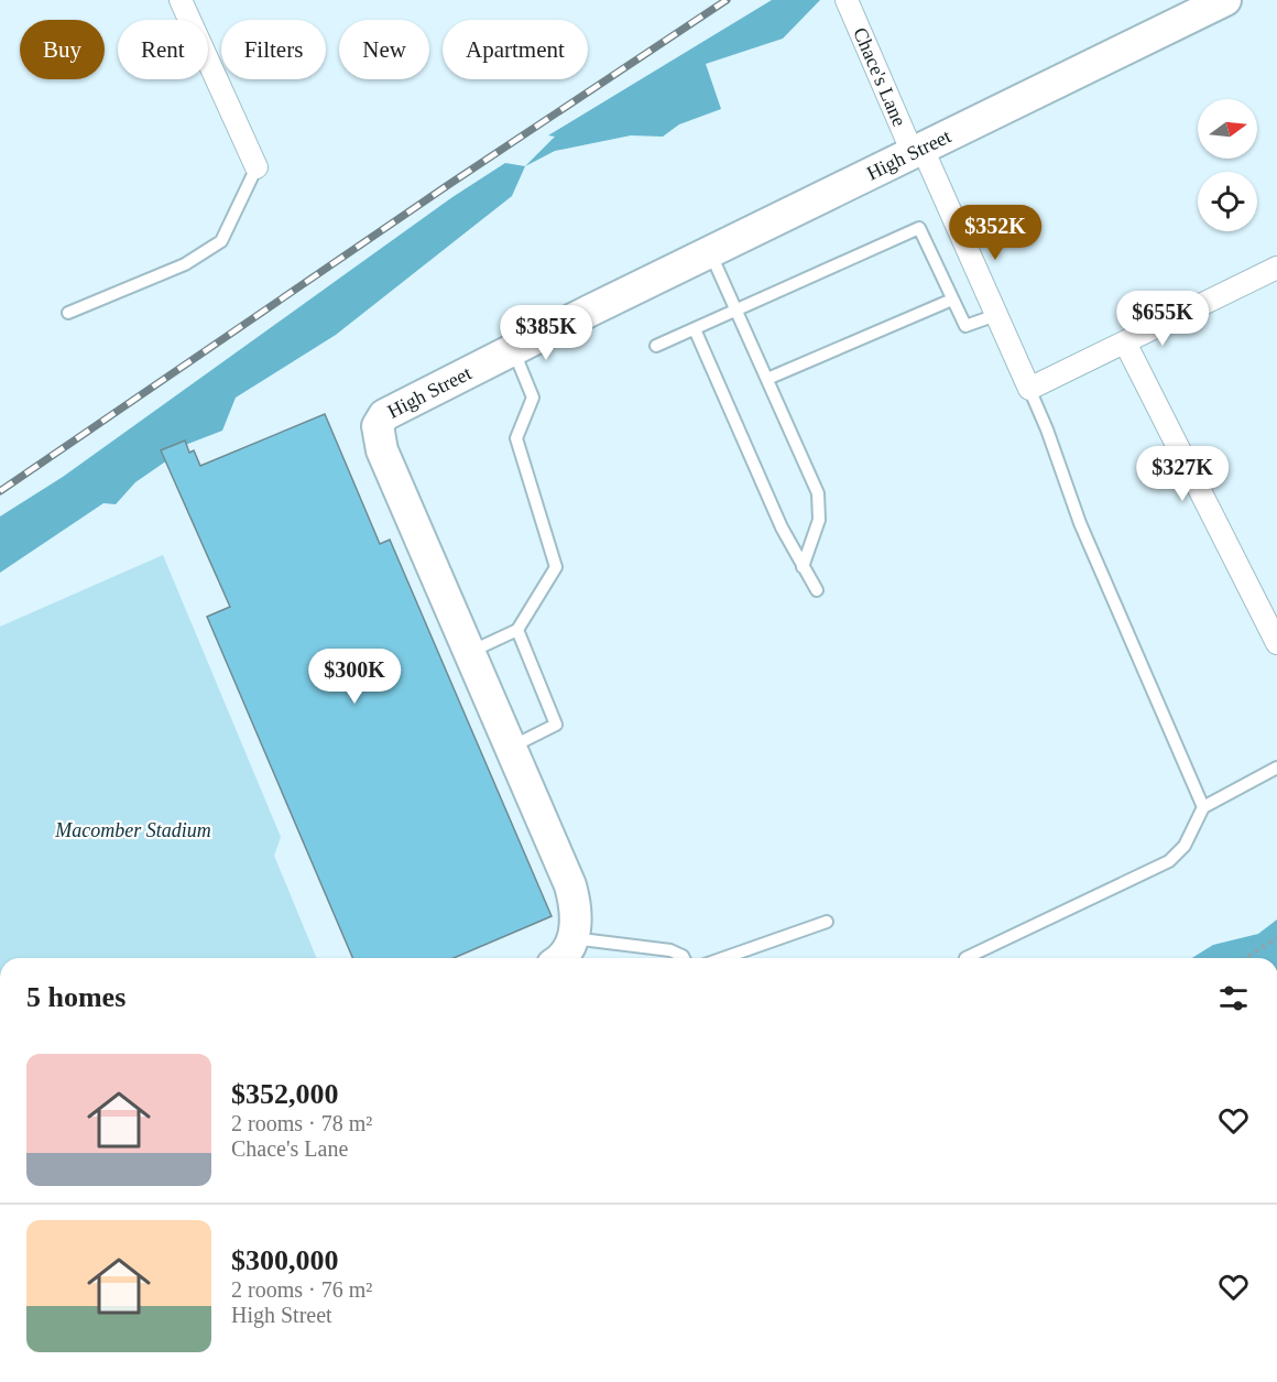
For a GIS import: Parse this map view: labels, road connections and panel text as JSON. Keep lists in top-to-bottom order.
{
  "streets": {
    "street": ["Chace's Lane", "High Street"]
  },
  "crossings": [
    ["Chace's Lane", "High Street"]
  ],
  "parks": ["Macomber Stadium"],
  "north": "right",
  "page": {
    "chip": [
      "Buy",
      "Rent",
      "Filters",
      "New",
      "Apartment"
    ],
    "price": [
      "$352K",
      "$655K",
      "$385K",
      "$327K",
      "$300K"
    ],
    "heading": "5 homes",
    "list": [
      {
        "name": "$352,000",
        "note": "2 rooms · 78 m² · Chace's Lane"
      },
      {
        "name": "$300,000",
        "note": "2 rooms · 76 m² · High Street"
      }
    ]
  }
}
